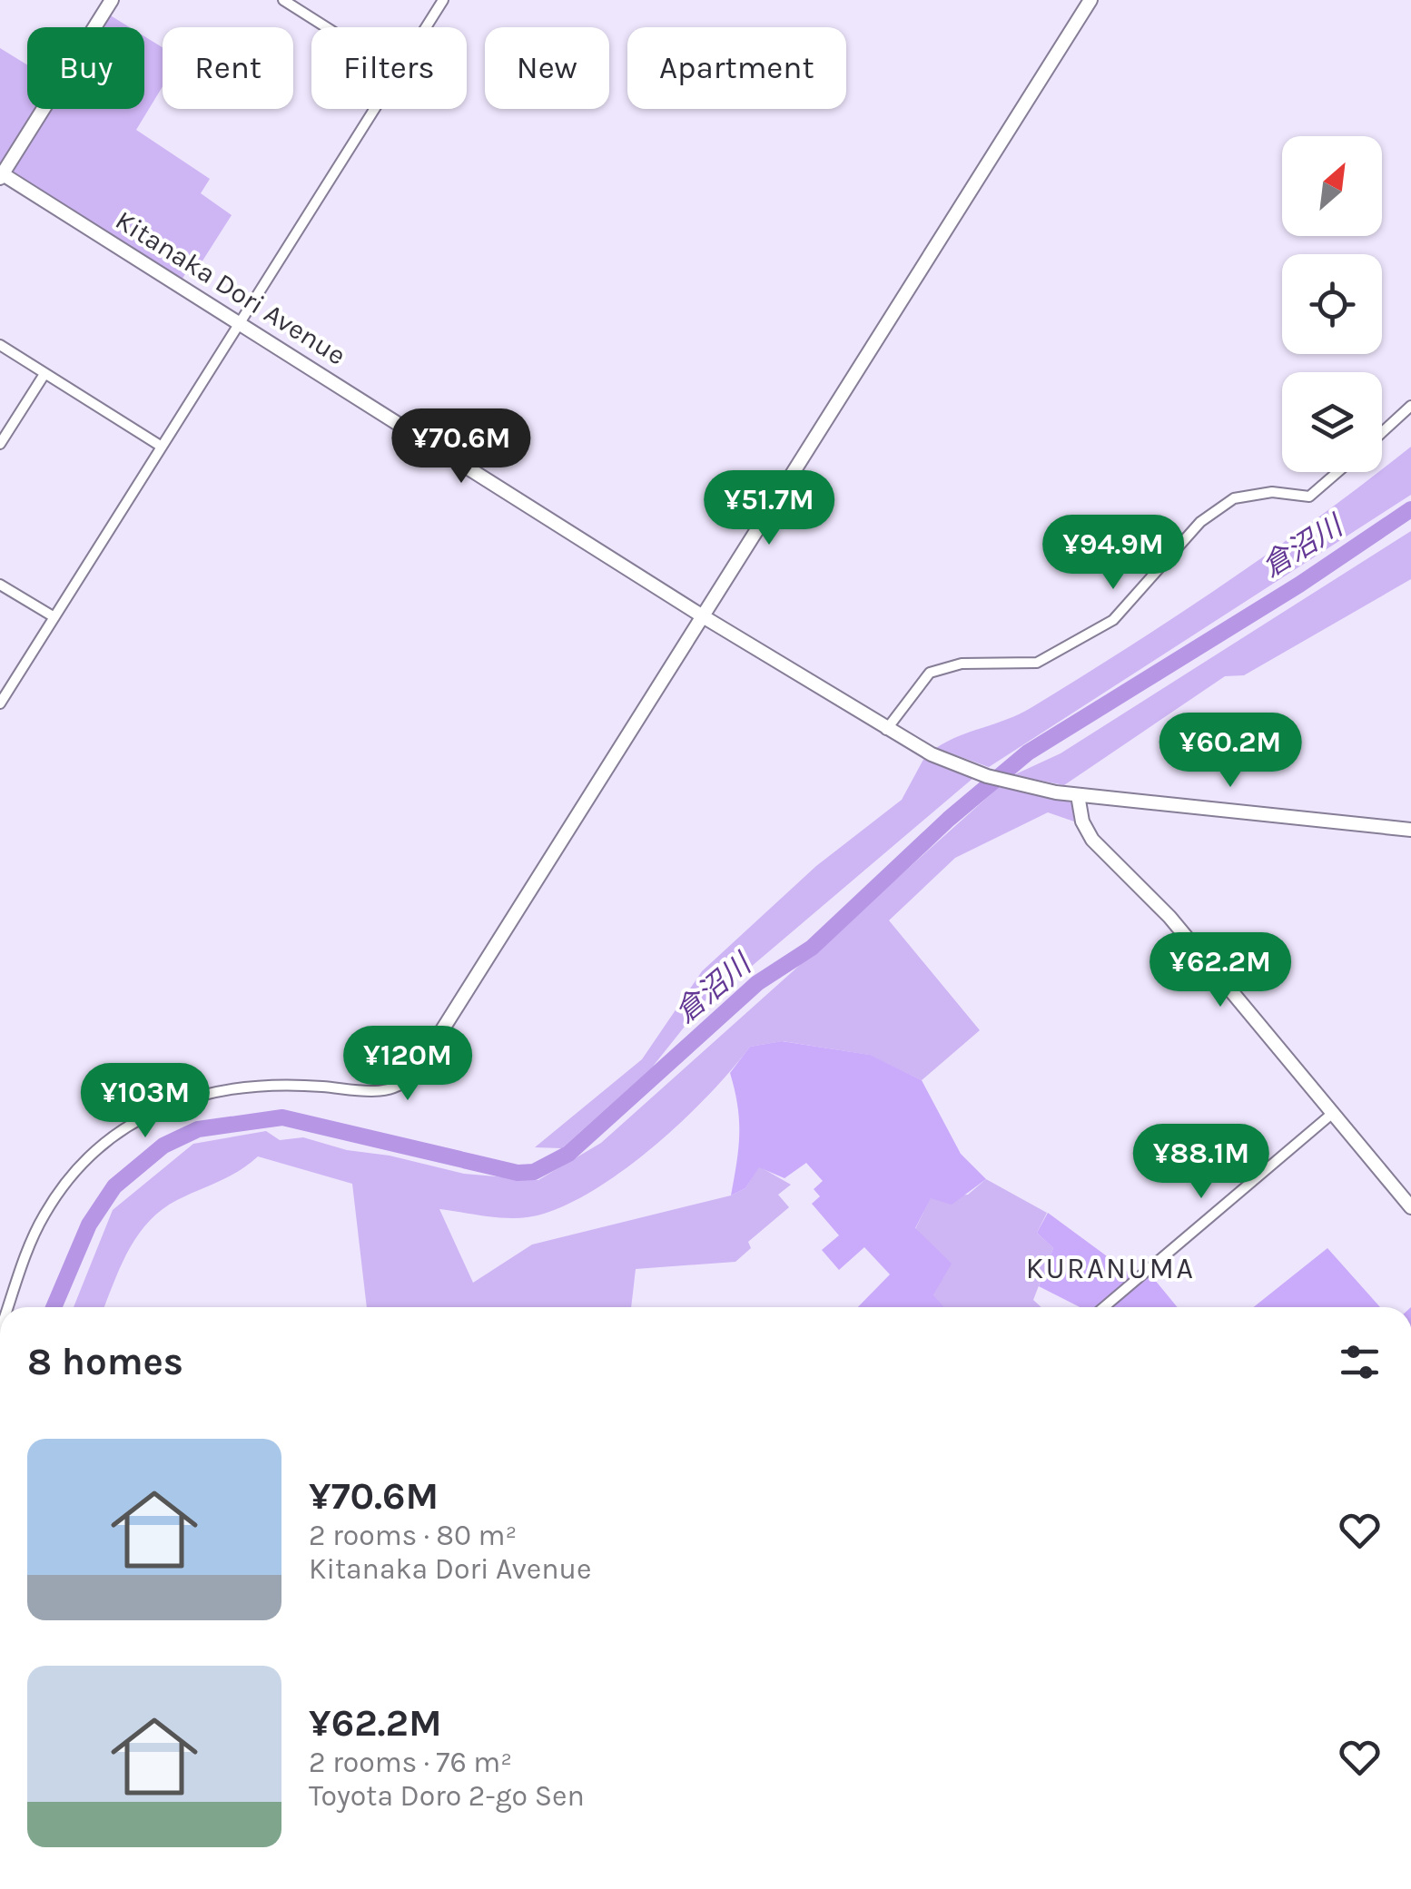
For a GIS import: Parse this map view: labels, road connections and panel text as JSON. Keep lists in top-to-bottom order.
{
  "streets": {
    "street": ["Kitanaka Dori Avenue"]
  },
  "districts": ["KURANUMA"],
  "water": ["倉沼川"],
  "north": "top right",
  "page": {
    "chip": [
      "Buy",
      "Rent",
      "Filters",
      "New",
      "Apartment"
    ],
    "price": [
      "¥70.6M",
      "¥51.7M",
      "¥94.9M",
      "¥60.2M",
      "¥62.2M",
      "¥120M",
      "¥103M",
      "¥88.1M"
    ],
    "heading": "8 homes",
    "list": [
      {
        "name": "¥70.6M",
        "note": "2 rooms · 80 m² · Kitanaka Dori Avenue"
      },
      {
        "name": "¥62.2M",
        "note": "2 rooms · 76 m² · Toyota Doro 2-go Sen"
      }
    ]
  }
}
